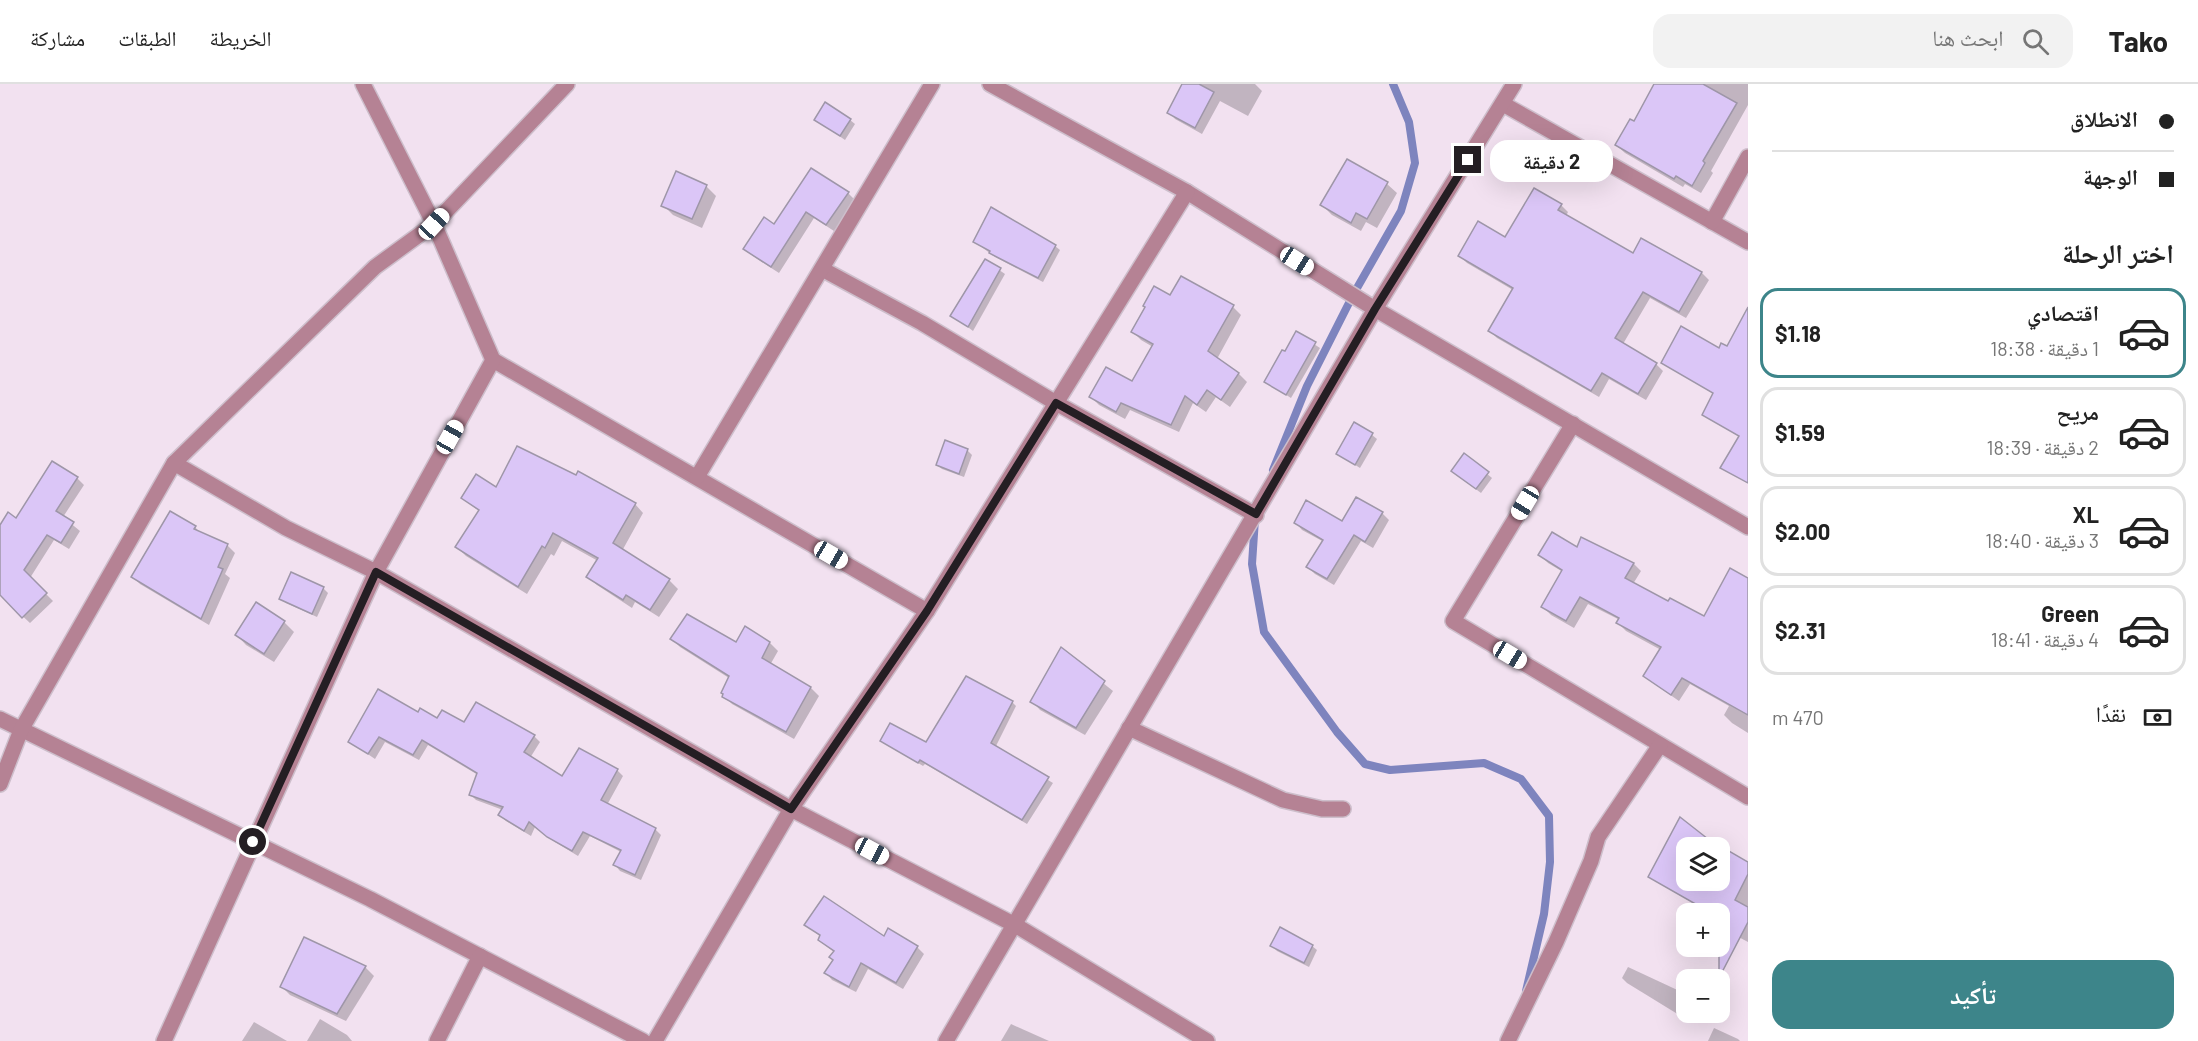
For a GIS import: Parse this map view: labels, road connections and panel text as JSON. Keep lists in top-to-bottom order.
{
  "page": {
    "header": "Tako",
    "search": "ابحث هنا",
    "nav": ["الخريطة", "الطبقات", "مشاركة"],
    "banner": ["الانطلاق", "الوجهة"],
    "bubble": "2 دقيقة",
    "heading": "اختر الرحلة",
    "list": [
      {
        "name": "اقتصادي",
        "note": "1 دقيقة · 18:38",
        "value": "$1.18"
      },
      {
        "name": "مريح",
        "note": "2 دقيقة · 18:39",
        "value": "$1.59"
      },
      {
        "name": "XL",
        "note": "3 دقيقة · 18:40",
        "value": "$2.00"
      },
      {
        "name": "Green",
        "note": "4 دقيقة · 18:41",
        "value": "$2.31"
      }
    ],
    "pay": ["نقدًا", "470 m"],
    "map_buttons": ["+", "−"],
    "buttons": "تأكيد"
  }
}
